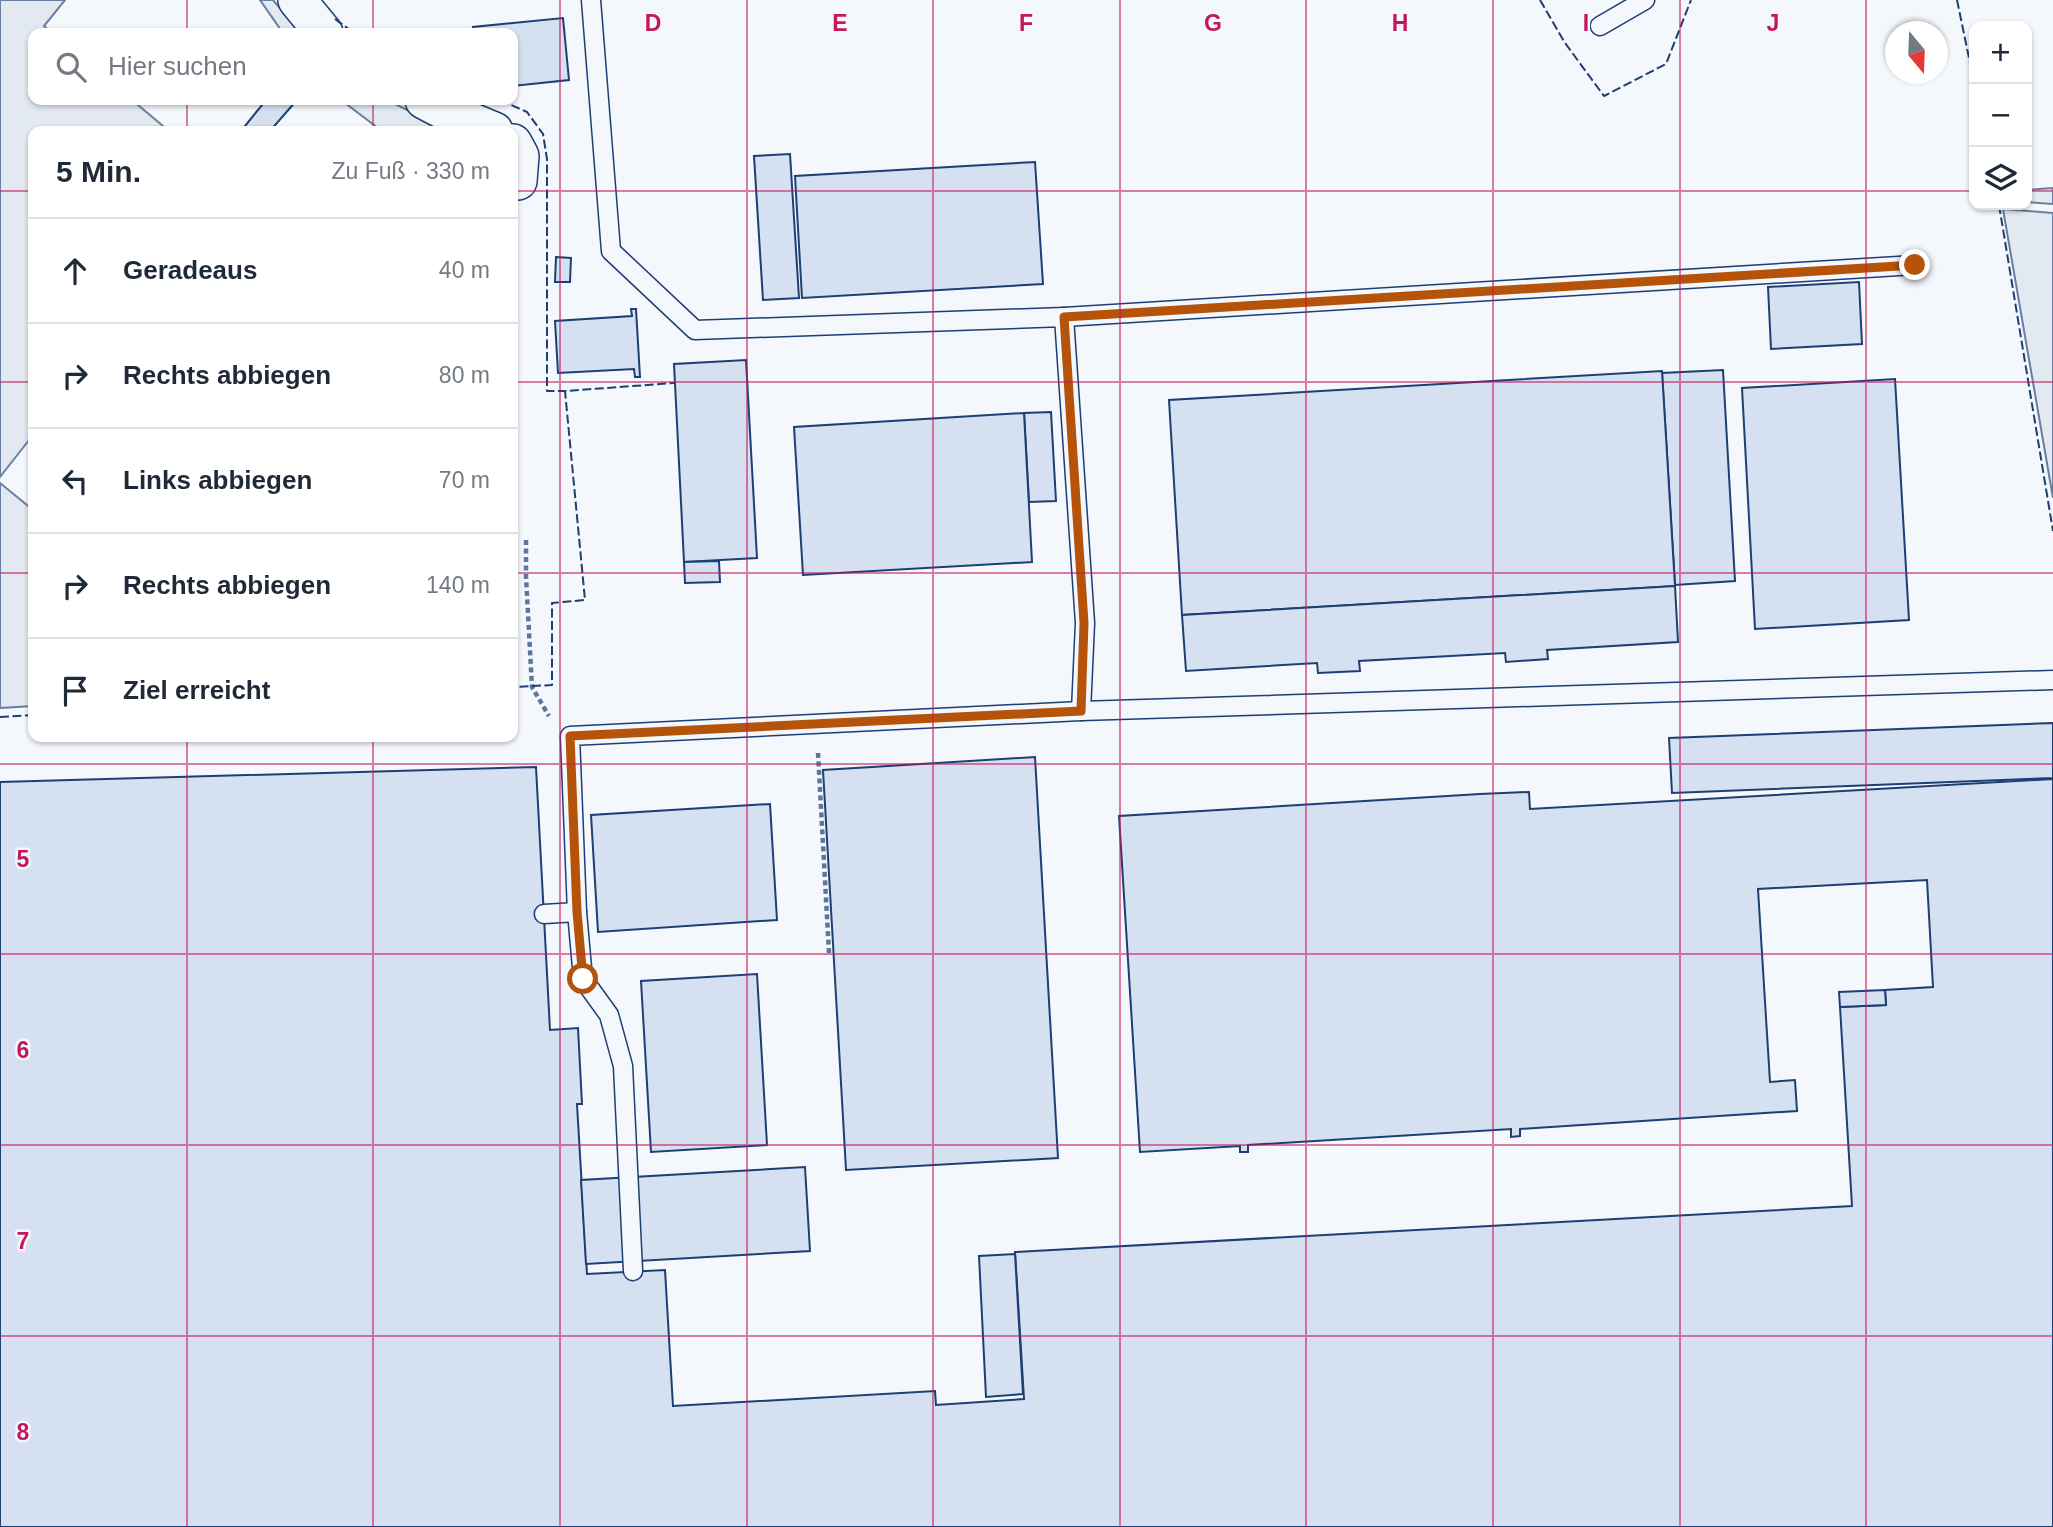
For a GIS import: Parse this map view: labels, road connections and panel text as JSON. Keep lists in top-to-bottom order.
{
  "north": "bottom",
  "page": {
    "map_buttons": ["+", "−"],
    "search": "Hier suchen",
    "heading": ["5 Min.", "Zu Fuß · 330 m"],
    "list": [
      ["Geradeaus", "40 m"],
      ["Rechts abbiegen", "80 m"],
      ["Links abbiegen", "70 m"],
      ["Rechts abbiegen", "140 m"],
      "Ziel erreicht"
    ]
  },
  "grid": {
    "columns": [
      "D",
      "E",
      "F",
      "G",
      "H",
      "I",
      "J"
    ],
    "rows": [
      "5",
      "6",
      "7",
      "8"
    ]
  }
}
